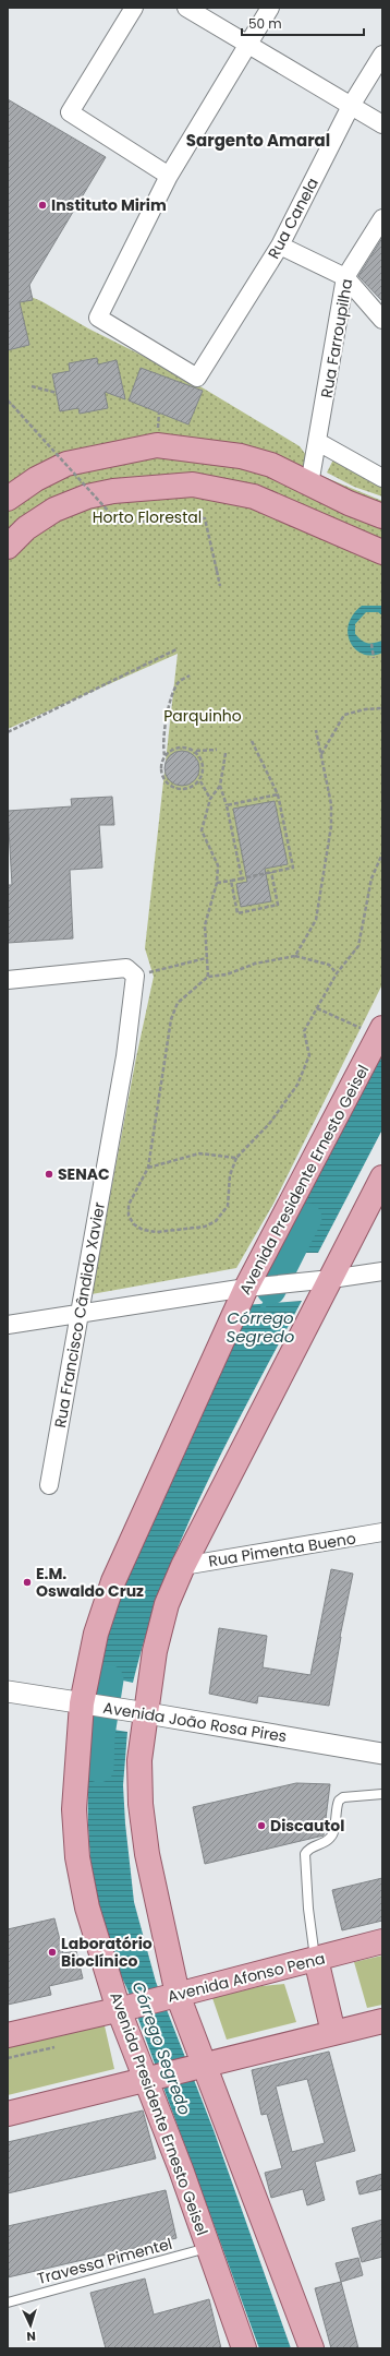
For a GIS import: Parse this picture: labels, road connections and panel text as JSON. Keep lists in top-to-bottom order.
{
  "streets": {
    "main road": ["Avenida Presidente Ernesto Geisel", "Avenida Afonso Pena"],
    "street": [
      "Rua Canela",
      "Rua Farroupilha",
      "Rua Francisco Cândido Xavier",
      "Rua Pimenta Bueno",
      "Avenida João Rosa Pires"
    ],
    "lane": ["Travessa Pimentel"]
  },
  "crossings": [
    ["Avenida Presidente Ernesto Geisel", "Avenida João Rosa Pires"],
    ["Avenida Presidente Ernesto Geisel", "Avenida Afonso Pena"],
    ["Avenida Presidente Ernesto Geisel", "Travessa Pimentel"]
  ],
  "districts": ["Sargento Amaral"],
  "water": ["Córrego Segredo"],
  "parks": ["Horto Florestal", "Parquinho"],
  "places": [
    "Instituto Mirim",
    "SENAC",
    "E.M. Oswaldo Cruz",
    "Discautol",
    "Laboratório Bioclínico"
  ],
  "scale_bar": "50 m",
  "north": "bottom"
}
